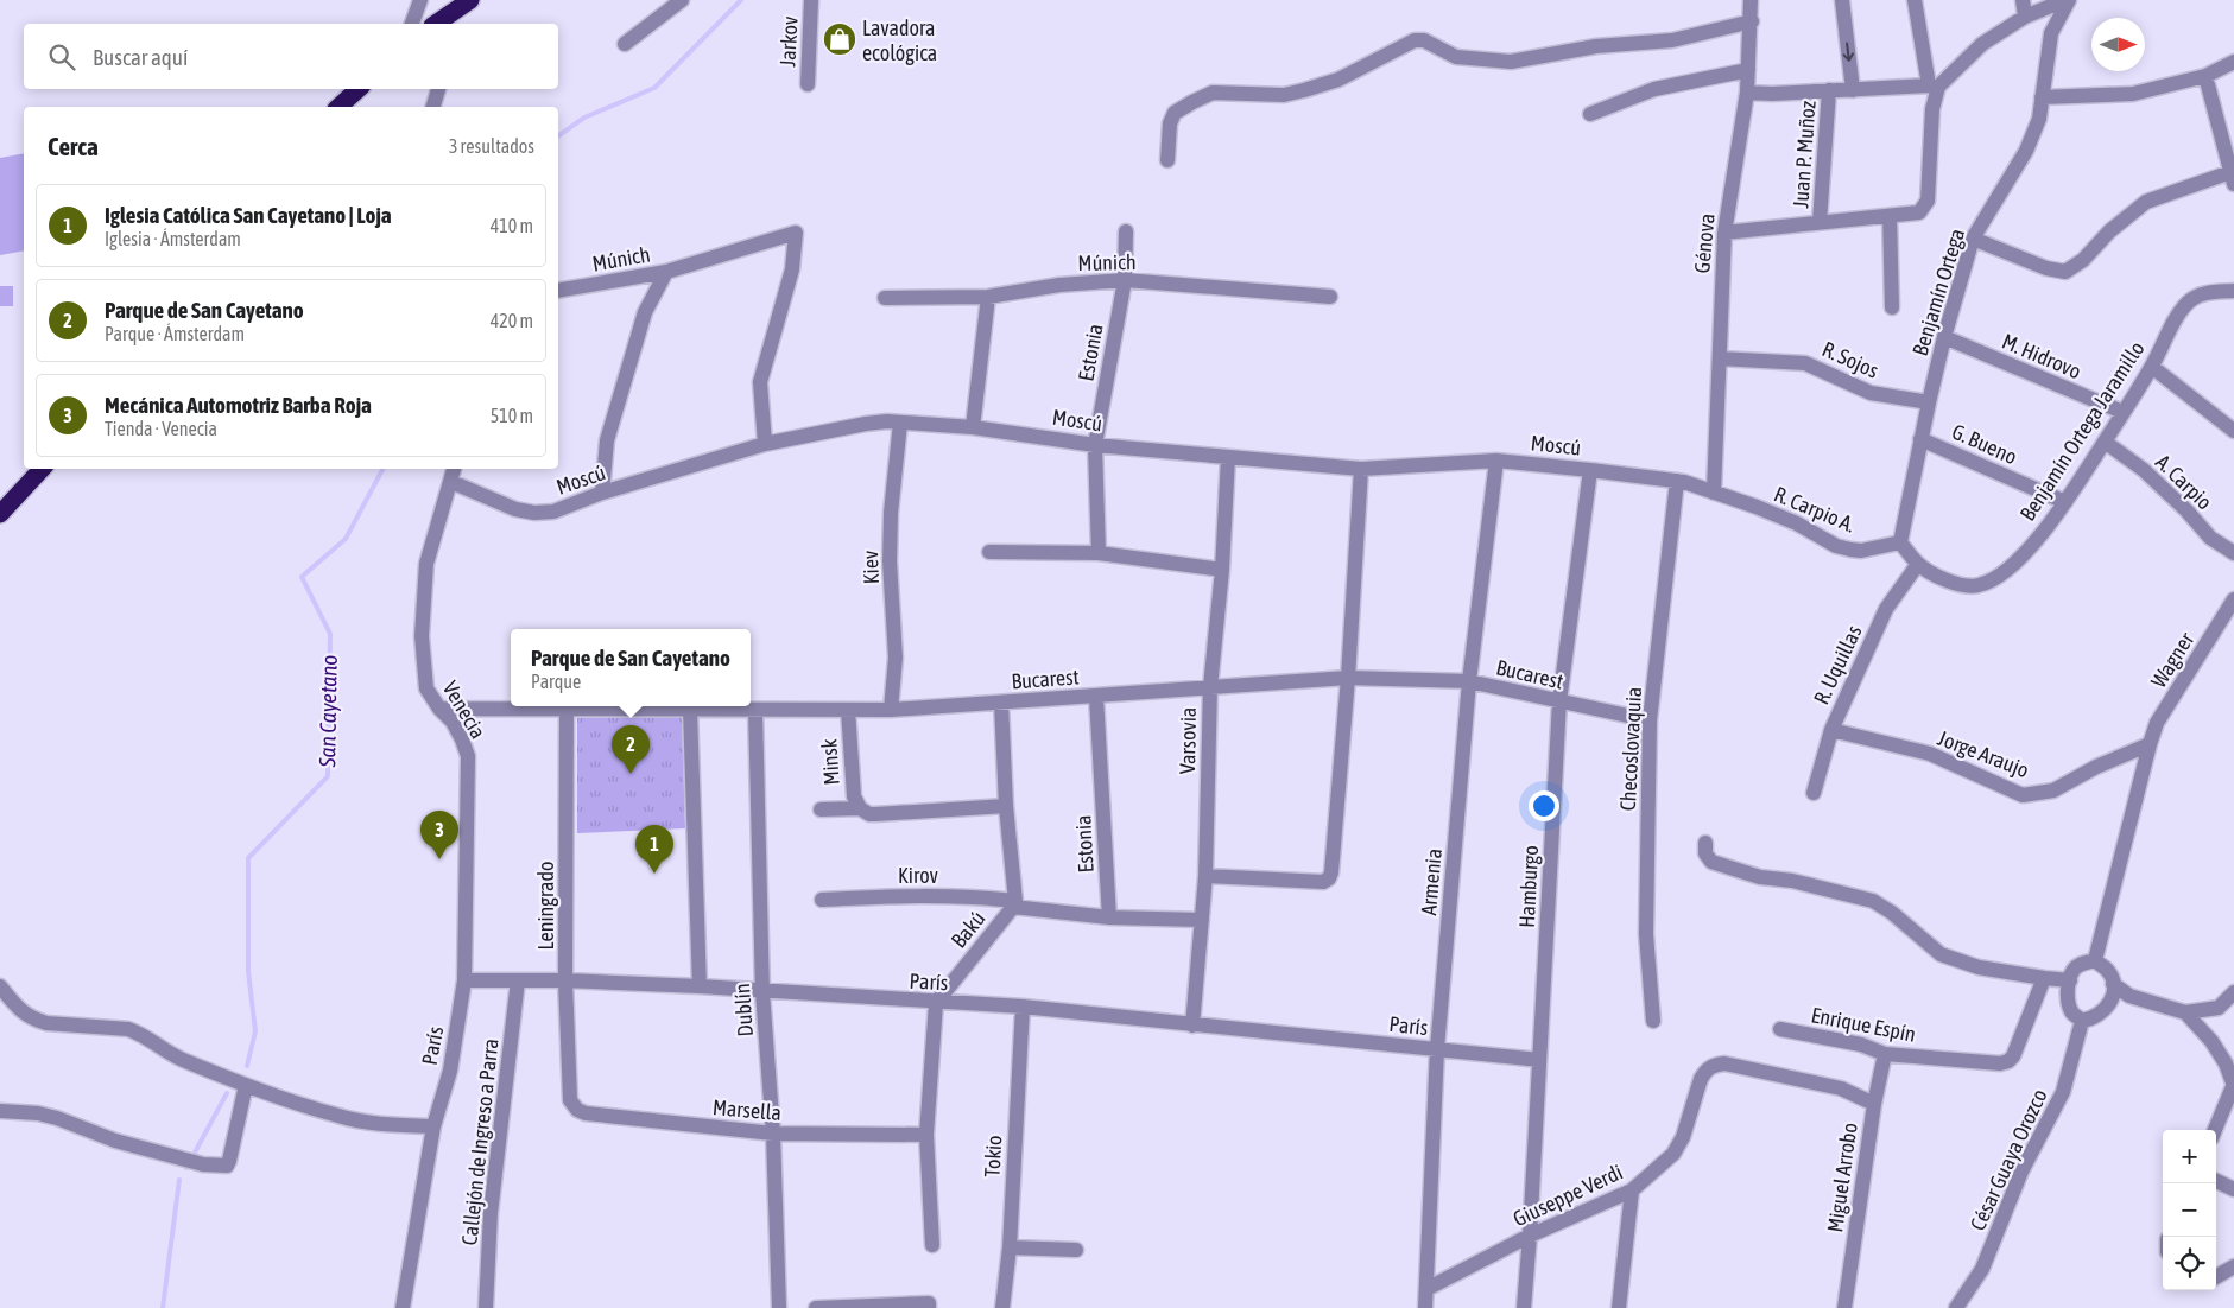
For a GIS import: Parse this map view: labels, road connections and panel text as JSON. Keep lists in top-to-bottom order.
{
  "streets": {
    "street": [
      "Jarkov",
      "Juan P. Muñoz",
      "Génova",
      "Múnich",
      "Benjamín Ortega",
      "Estonia",
      "M. Hidrovo",
      "R. Sojos",
      "Moscú",
      "Benjamín Ortega Jaramillo",
      "G. Bueno",
      "A. Carpio",
      "R. Carpio A.",
      "Kiev",
      "Wagner",
      "R. Uquillas",
      "Bucarest",
      "Venecia",
      "Varsovia",
      "Checoslovaquia",
      "Jorge Araujo",
      "Minsk",
      "Kirov",
      "Armenia",
      "Hamburgo",
      "Leningrado",
      "Bakú",
      "París",
      "Dublín",
      "Enrique Espín",
      "Marsella",
      "Callejón de Ingreso a Parra",
      "Tokio",
      "César Guaya Orozco",
      "Miguel Arrobo",
      "Giuseppe Verdi"
    ]
  },
  "crossings": [
    ["Génova", "R. Sojos"],
    ["Génova", "Moscú"],
    ["Génova", "R. Carpio A."],
    ["Múnich", "Estonia"],
    ["Múnich", "Moscú"],
    ["Benjamín Ortega", "M. Hidrovo"],
    ["Benjamín Ortega", "R. Sojos"],
    ["Benjamín Ortega", "Benjamín Ortega Jaramillo"],
    ["Benjamín Ortega", "G. Bueno"],
    ["Benjamín Ortega", "R. Carpio A."],
    ["Estonia", "Moscú"],
    ["Estonia", "Bucarest"],
    ["Estonia", "Kirov"],
    ["M. Hidrovo", "Benjamín Ortega Jaramillo"],
    ["Moscú", "R. Carpio A."],
    ["Moscú", "Kiev"],
    ["Moscú", "Venecia"],
    ["Moscú", "Varsovia"],
    ["Moscú", "Checoslovaquia"],
    ["Moscú", "Armenia"],
    ["Moscú", "Hamburgo"],
    ["Benjamín Ortega Jaramillo", "G. Bueno"],
    ["Benjamín Ortega Jaramillo", "A. Carpio"],
    ["Benjamín Ortega Jaramillo", "R. Carpio A."],
    ["Benjamín Ortega Jaramillo", "R. Uquillas"],
    ["Kiev", "Bucarest"],
    ["Wagner", "Jorge Araujo"],
    ["R. Uquillas", "Jorge Araujo"],
    ["Bucarest", "Venecia"],
    ["Bucarest", "Varsovia"],
    ["Bucarest", "Checoslovaquia"],
    ["Bucarest", "Minsk"],
    ["Bucarest", "Armenia"],
    ["Bucarest", "Hamburgo"],
    ["Bucarest", "Leningrado"],
    ["Bucarest", "Dublín"],
    ["Venecia", "París"],
    ["Varsovia", "Kirov"],
    ["Varsovia", "París"],
    ["Kirov", "Bakú"],
    ["Armenia", "París"],
    ["Armenia", "Giuseppe Verdi"],
    ["Hamburgo", "París"],
    ["Hamburgo", "Giuseppe Verdi"],
    ["Leningrado", "París"],
    ["Leningrado", "Marsella"],
    ["Bakú", "París"],
    ["París", "Dublín"],
    ["París", "Callejón de Ingreso a Parra"],
    ["París", "Tokio"],
    ["Dublín", "Marsella"],
    ["Enrique Espín", "Miguel Arrobo"],
    ["Miguel Arrobo", "Giuseppe Verdi"]
  ],
  "water": ["San Cayetano"],
  "places": {
    "shop": ["Lavadora ecológica"]
  },
  "north": "right",
  "page": {
    "search": "Buscar aquí",
    "heading": ["Cerca", "3 resultados"],
    "list": [
      {
        "mark": "1",
        "name": "Iglesia Católica San Cayetano | Loja",
        "note": "Iglesia · Ámsterdam",
        "value": "410 m"
      },
      {
        "mark": "2",
        "name": "Parque de San Cayetano",
        "note": "Parque · Ámsterdam",
        "value": "420 m"
      },
      {
        "mark": "3",
        "name": "Mecánica Automotriz Barba Roja",
        "note": "Tienda · Venecia",
        "value": "510 m"
      }
    ],
    "popup": ["Parque de San Cayetano", "Parque"],
    "pins": ["2", "3", "1"],
    "map_buttons": ["+", "−"]
  }
}
